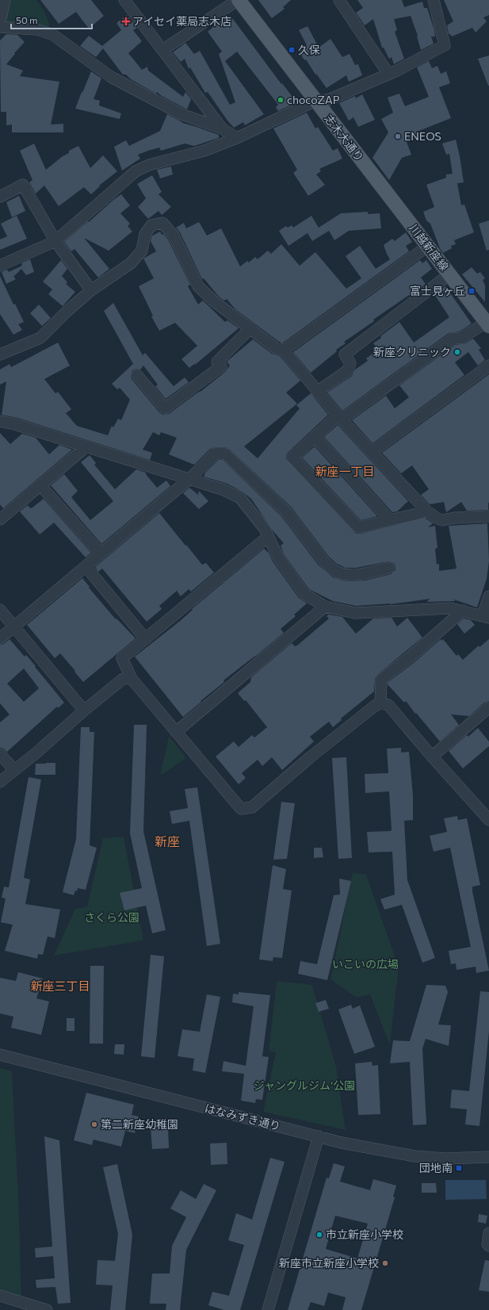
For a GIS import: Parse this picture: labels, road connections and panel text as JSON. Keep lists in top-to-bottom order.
{
  "streets": {
    "main road": ["志木大通り", "川越新座線"],
    "street": ["はなみずき通り"]
  },
  "crossings": [
    ["志木大通り", "川越新座線"]
  ],
  "districts": ["新座一丁目", "新座", "新座三丁目"],
  "parks": ["さくら公園", "いこいの広場", "ジャングルジム’公園"],
  "places": {
    "health": ["アイセイ薬局志木店"],
    "transit": ["久保", "富士見ヶ丘", "団地南"],
    "other": [
      "chocoZAP",
      "ENEOS",
      "新座クリニック",
      "第二新座幼稚園",
      "市立新座小学校",
      "新座市立新座小学校"
    ]
  },
  "scale_bar": "50 m"
}
